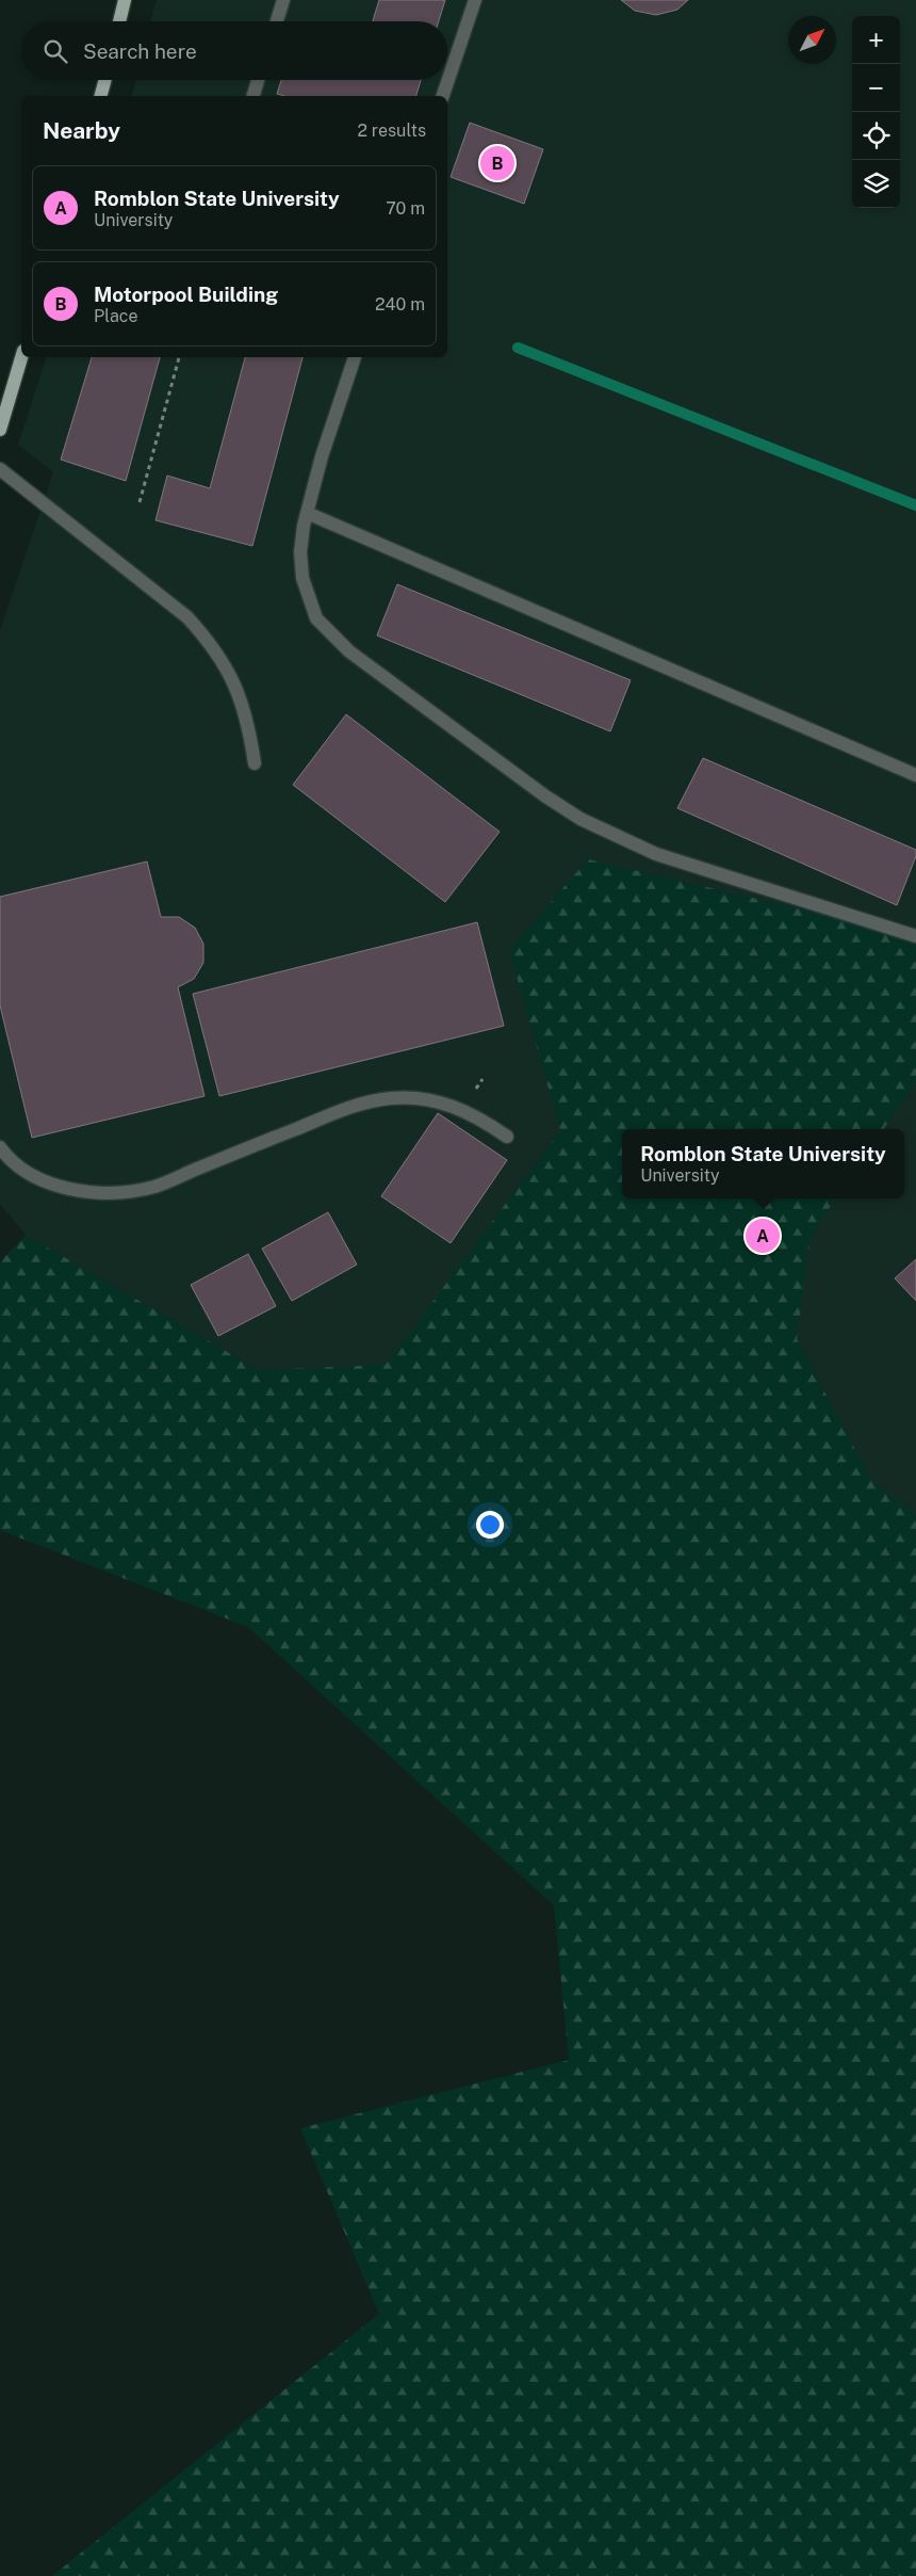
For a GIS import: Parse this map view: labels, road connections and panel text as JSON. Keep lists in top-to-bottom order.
{
  "north": "top right",
  "page": {
    "map_buttons": ["+", "−"],
    "search": "Search here",
    "heading": ["Nearby", "2 results"],
    "pins": ["B", "A"],
    "list": [
      {
        "mark": "A",
        "name": "Romblon State University",
        "note": "University",
        "value": "70 m"
      },
      {
        "mark": "B",
        "name": "Motorpool Building",
        "note": "Place",
        "value": "240 m"
      }
    ],
    "popup": ["Romblon State University", "University"]
  }
}
